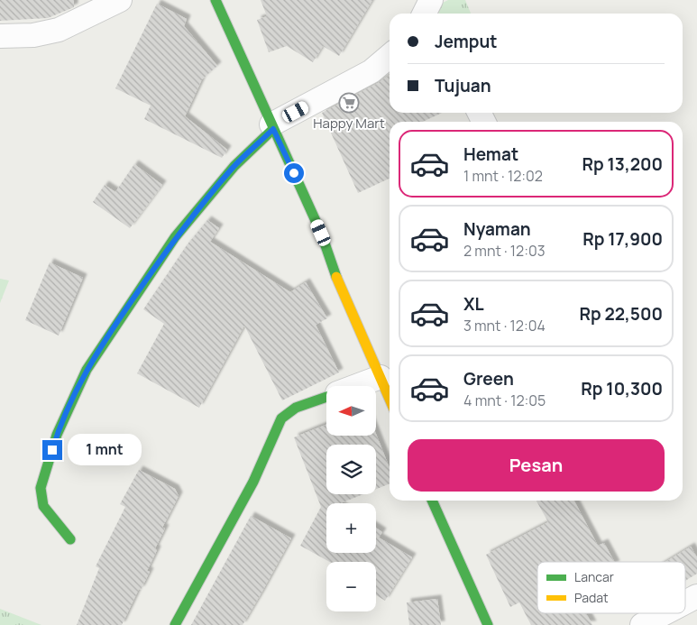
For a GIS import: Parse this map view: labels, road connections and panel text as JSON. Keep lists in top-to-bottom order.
{
  "places": {
    "supermarket": ["Happy Mart"]
  },
  "legend": ["Lancar", "Padat"],
  "north": "left",
  "page": {
    "banner": ["Jemput", "Tujuan"],
    "list": [
      {
        "name": "Hemat",
        "note": "1 mnt · 12:02",
        "value": "Rp 13,200"
      },
      {
        "name": "Nyaman",
        "note": "2 mnt · 12:03",
        "value": "Rp 17,900"
      },
      {
        "name": "XL",
        "note": "3 mnt · 12:04",
        "value": "Rp 22,500"
      },
      {
        "name": "Green",
        "note": "4 mnt · 12:05",
        "value": "Rp 10,300"
      }
    ],
    "map_buttons": ["+", "−"],
    "buttons": "Pesan",
    "bubble": "1 mnt"
  }
}
